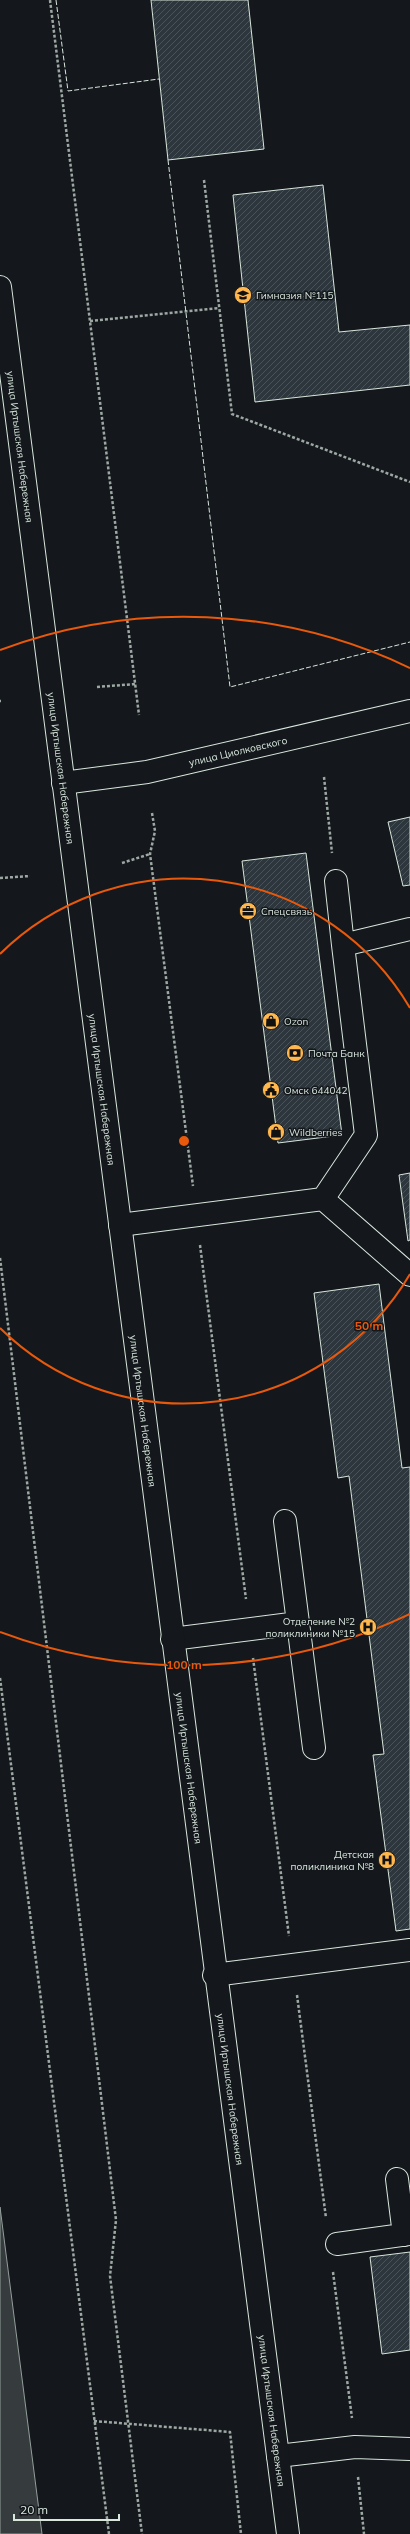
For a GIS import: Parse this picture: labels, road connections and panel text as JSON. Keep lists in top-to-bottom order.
{
  "streets": {
    "main road": ["улица Иртышская Набережная", "улица Циолковского"]
  },
  "crossings": [
    ["улица Иртышская Набережная", "улица Циолковского"]
  ],
  "places": {
    "school or university": ["Гимназия №115"],
    "office": ["Спецсвязь"],
    "shop": ["Ozon", "Wildberries"],
    "bank": ["Почта Банк"],
    "public building": ["Омск 644042"],
    "hospital": ["Отделение №2 поликлиники №15", "Детская поликлиника №8"]
  },
  "scale_bar": "20 m",
  "rings": ["50 m", "100 m"]
}
